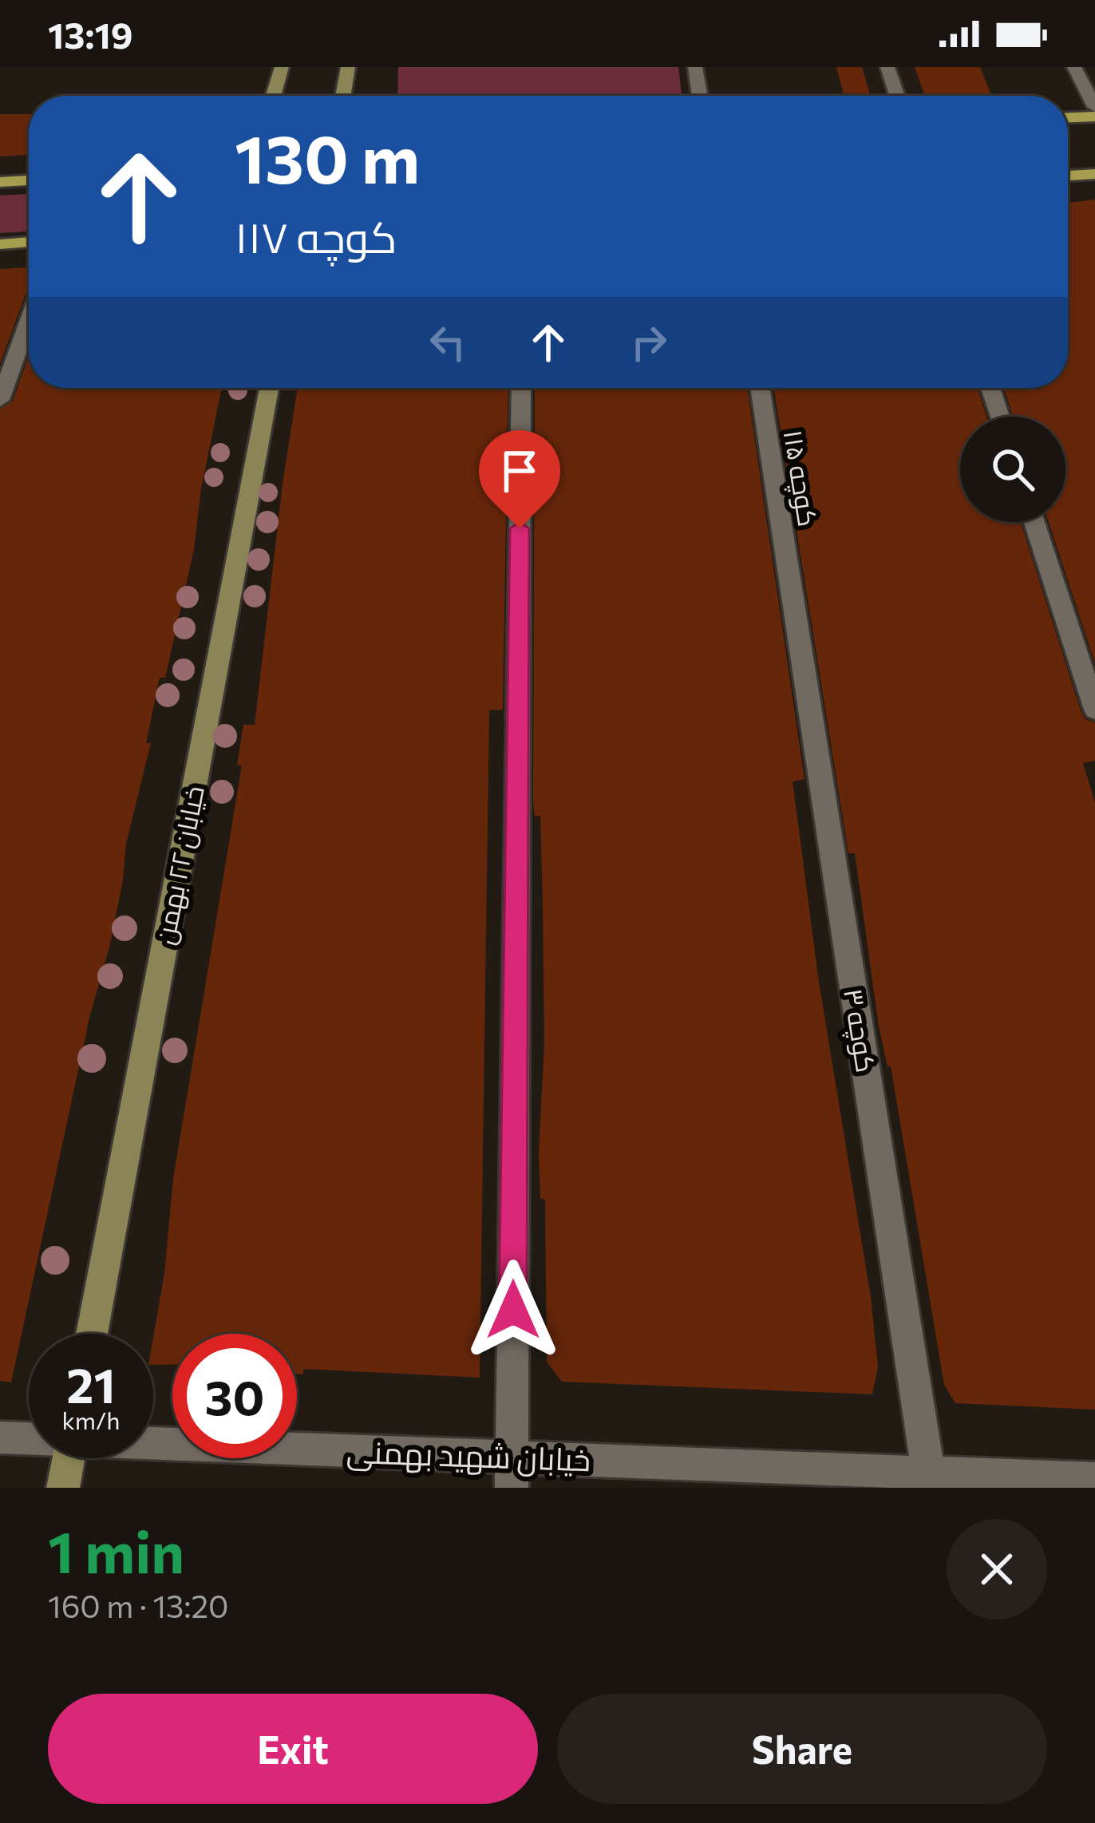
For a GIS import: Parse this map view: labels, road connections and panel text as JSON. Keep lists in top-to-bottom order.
{
  "streets": {
    "street": [
      "کوچه ۱۱۵",
      "خیابان ۲۲ بهمن",
      "کوچه ۳",
      "خیابان شهید بهمنی"
    ]
  },
  "crossings": [
    ["کوچه ۱۱۵", "کوچه ۳"],
    ["کوچه ۳", "خیابان شهید بهمنی"]
  ],
  "page": {
    "status": "13:19",
    "turn": ["130 m", "کوچه ۱۱۷"],
    "speed": "21 km/h",
    "limit": "30",
    "heading": ["1 min", "160 m · 13:20"],
    "buttons": ["Exit", "Share"]
  }
}
